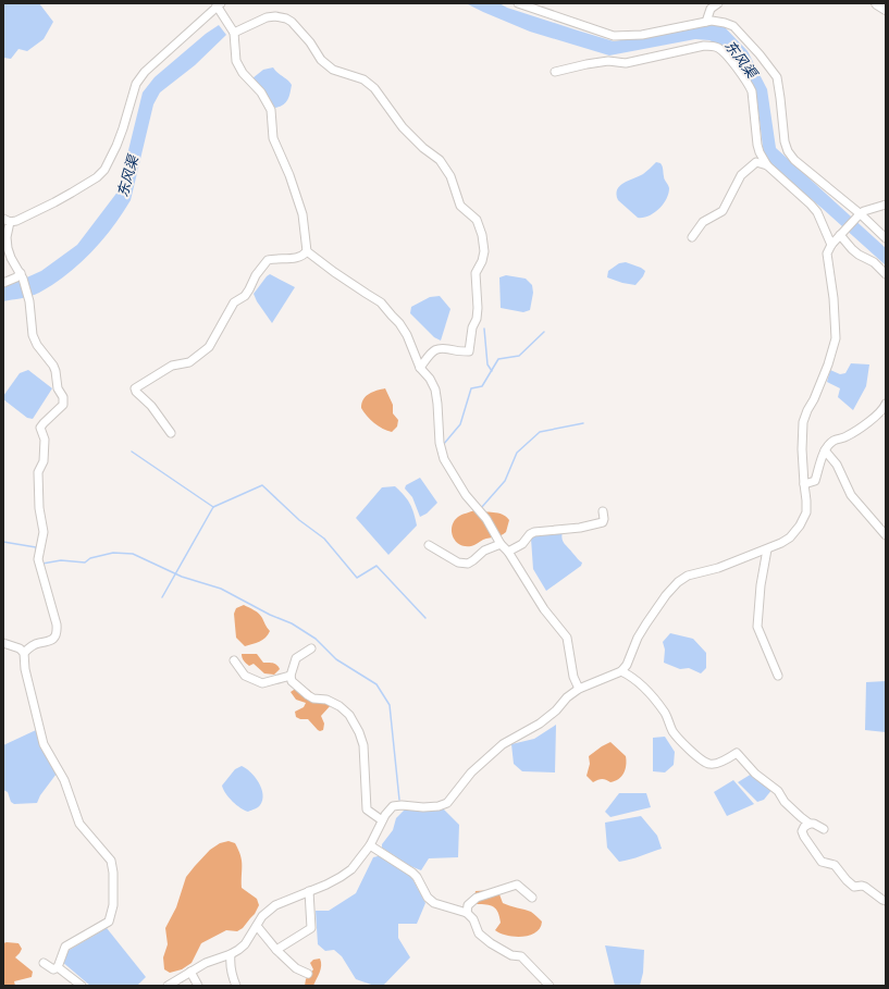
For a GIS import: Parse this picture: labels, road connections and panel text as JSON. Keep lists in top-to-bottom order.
{
  "water": ["东风渠"]
}
